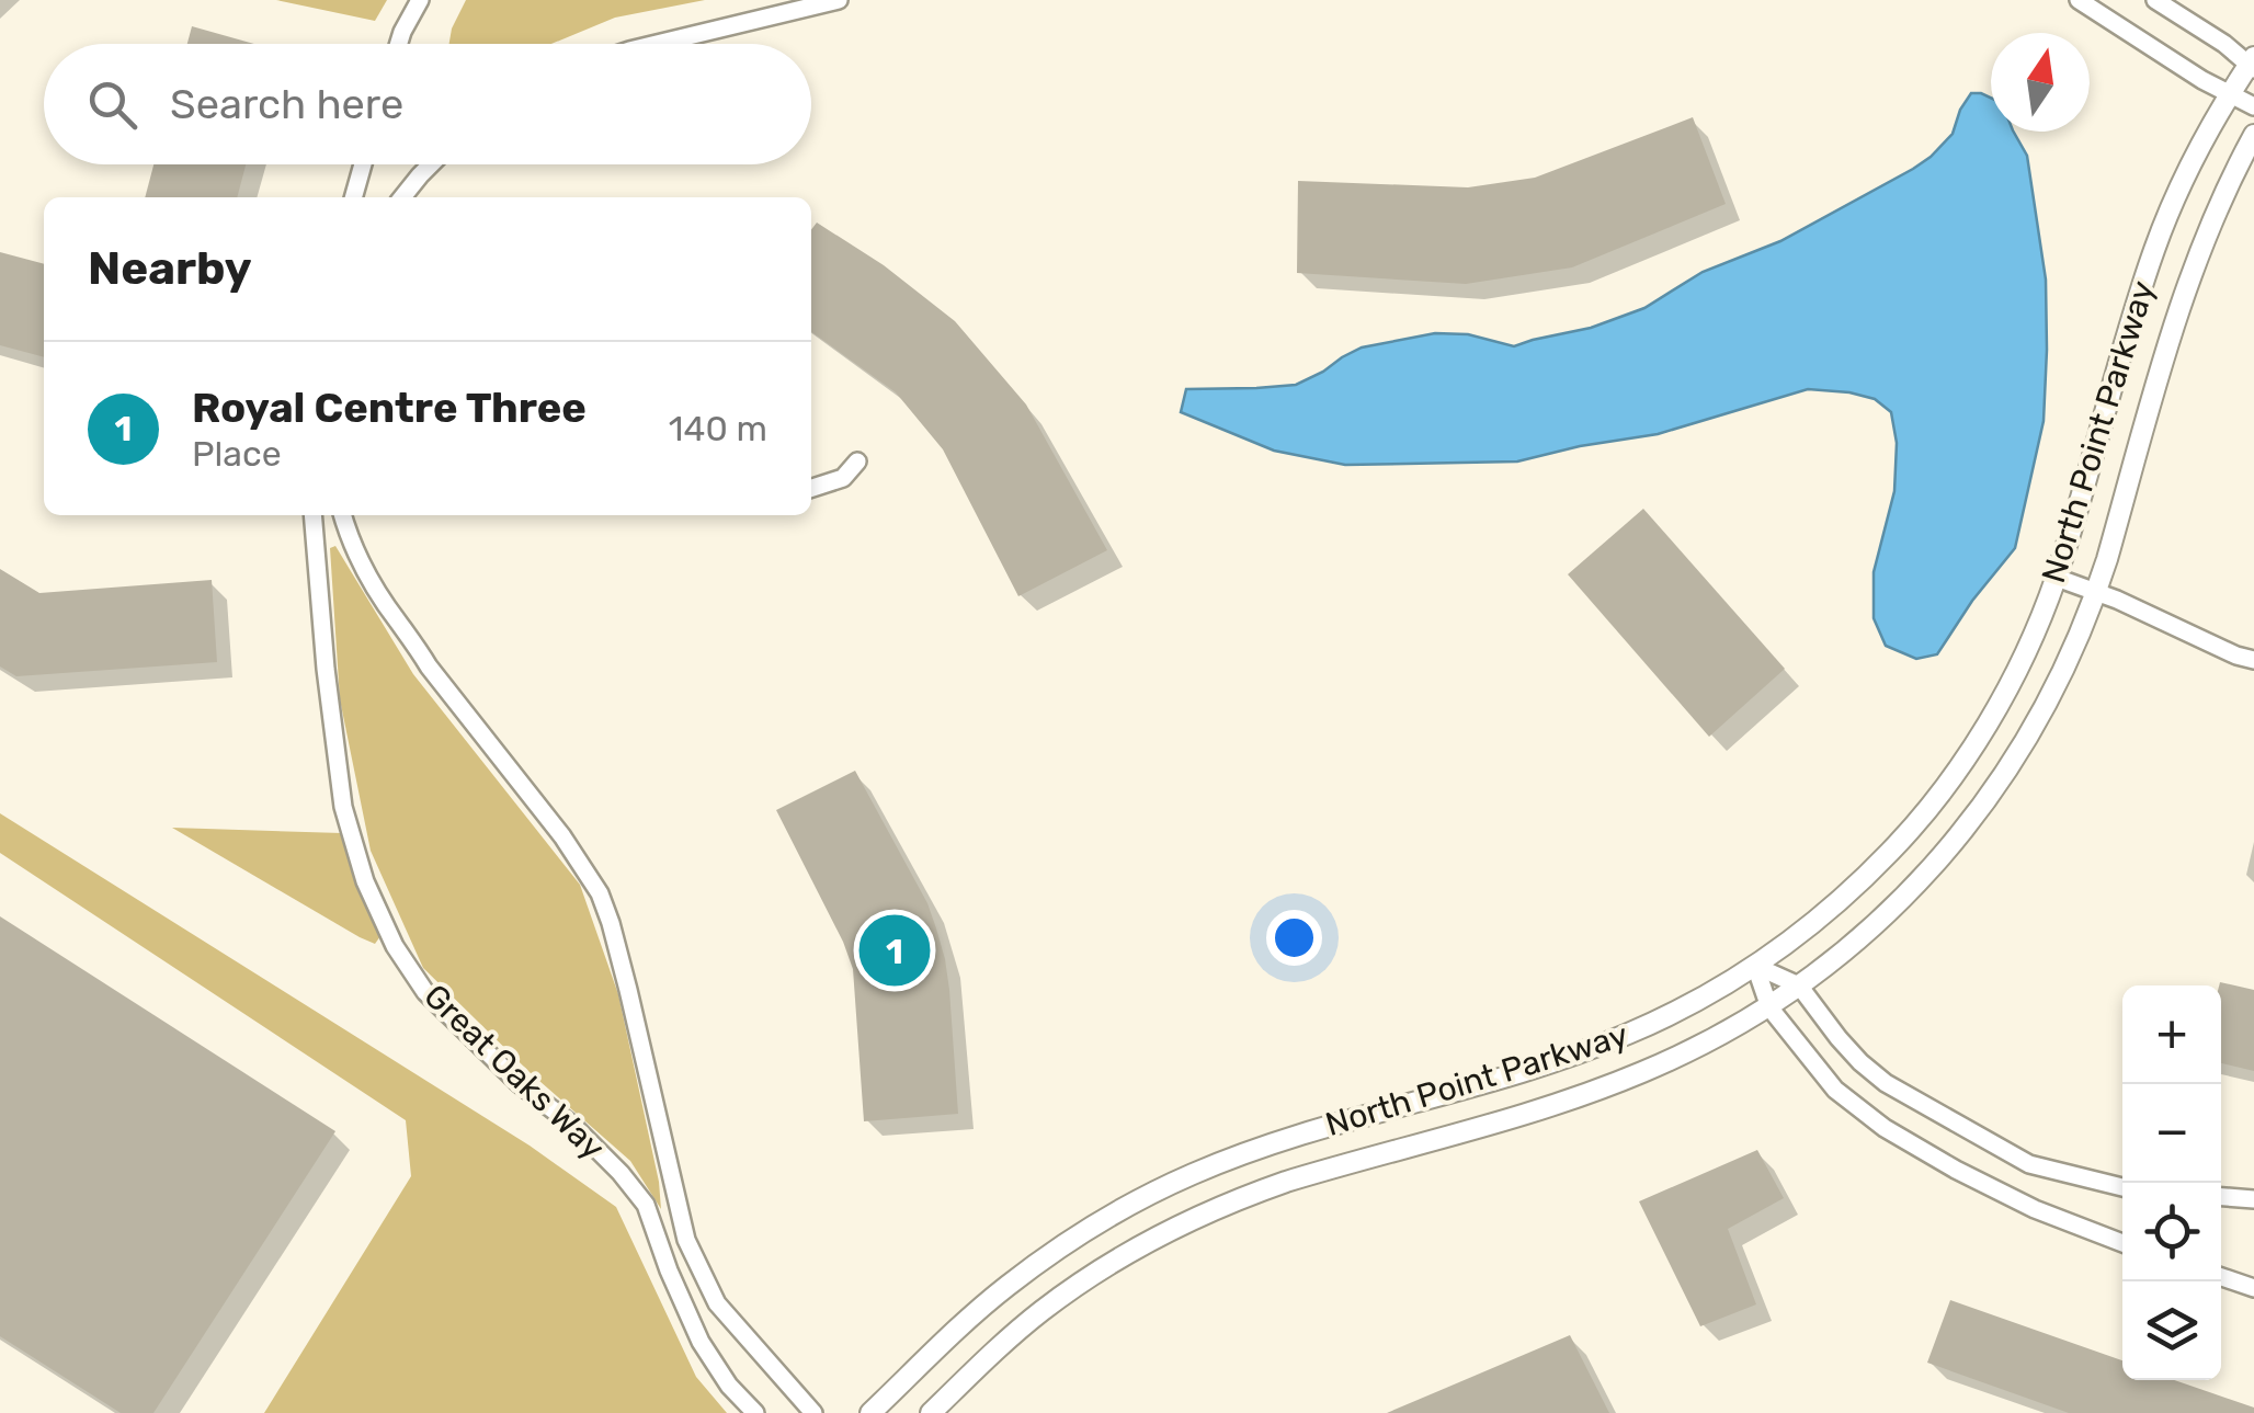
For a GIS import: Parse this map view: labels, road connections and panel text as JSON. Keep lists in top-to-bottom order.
{
  "streets": {
    "street": ["North Point Parkway", "Great Oaks Way"]
  },
  "north": "top",
  "page": {
    "search": "Search here",
    "heading": "Nearby",
    "list": [
      {
        "mark": "1",
        "name": "Royal Centre Three",
        "note": "Place",
        "value": "140 m"
      }
    ],
    "pins": "1",
    "map_buttons": ["+", "−"]
  }
}
